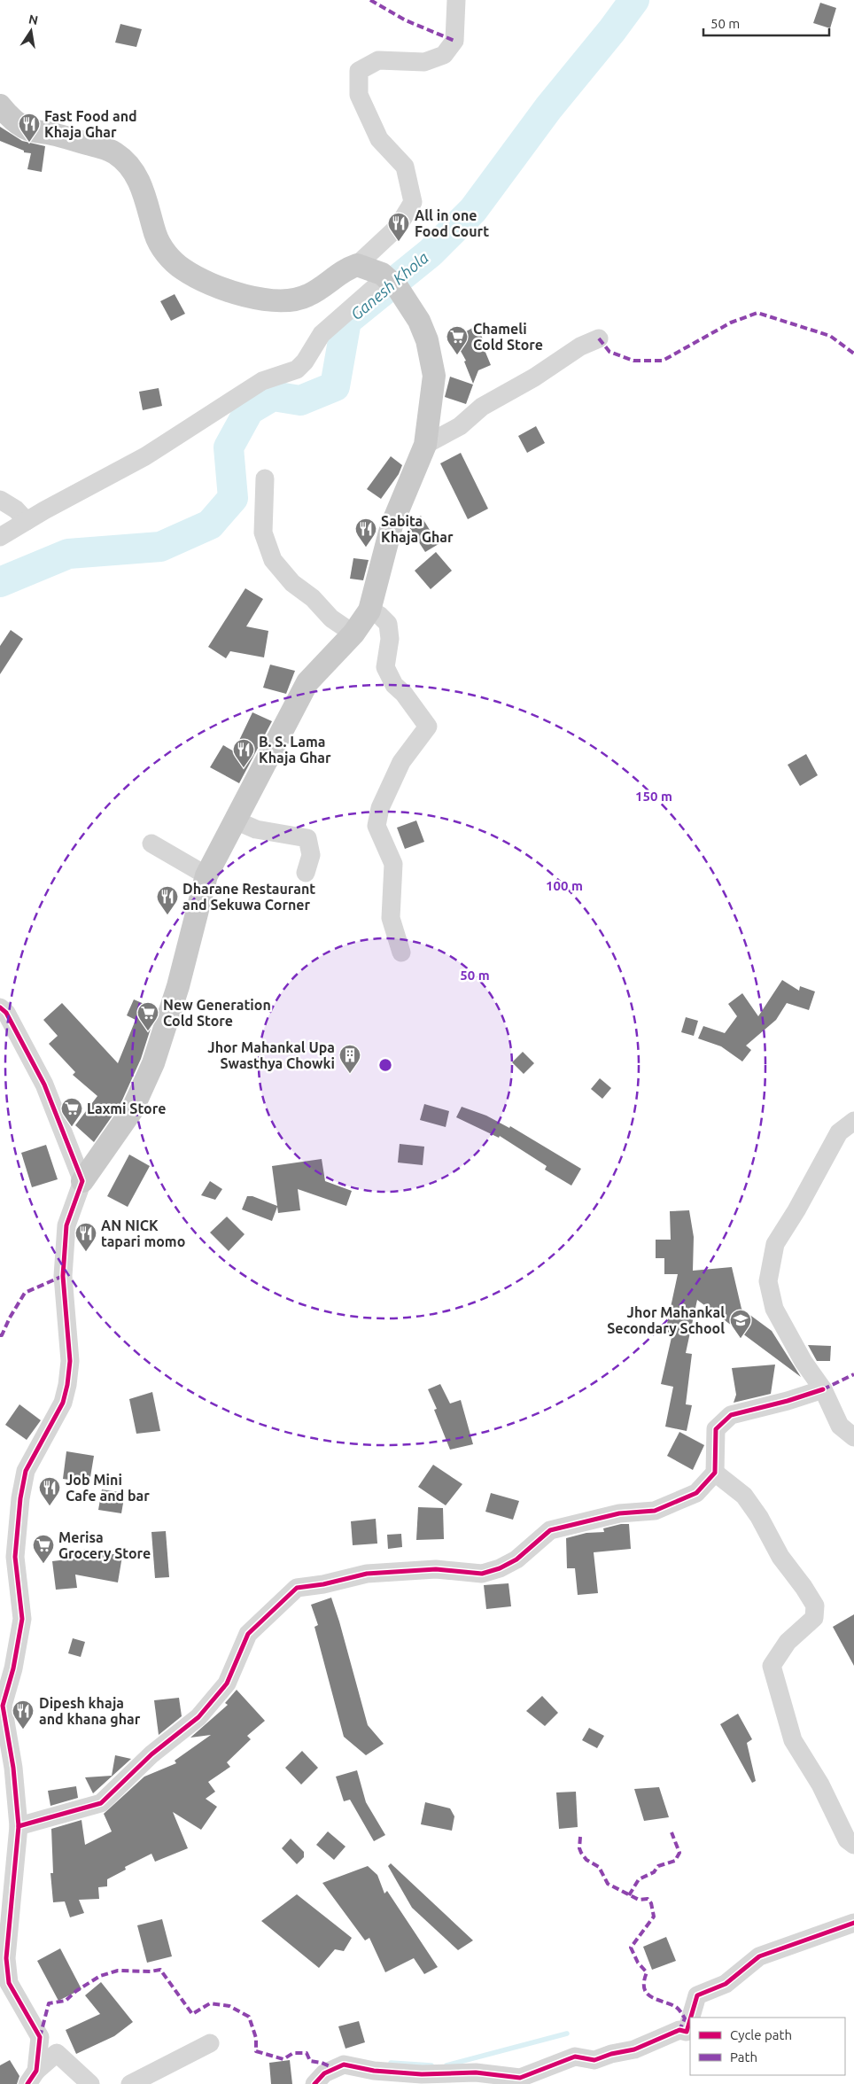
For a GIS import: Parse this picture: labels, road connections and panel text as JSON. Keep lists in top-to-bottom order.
{
  "water": ["Ganesh Khola"],
  "places": {
    "restaurant": [
      "Fast Food and Khaja Ghar",
      "All in one Food Court",
      "Sabita Khaja Ghar",
      "B. S. Lama Khaja Ghar",
      "Dharane Restaurant and Sekuwa Corner",
      "AN NICK tapari momo",
      "Job Mini Cafe and bar",
      "Dipesh khaja and khana ghar"
    ],
    "supermarket": [
      "Chameli Cold Store",
      "New Generation Cold Store",
      "Laxmi Store",
      "Merisa Grocery Store"
    ],
    "building": ["Jhor Mahankal Upa Swasthya Chowki"],
    "school or university": ["Jhor Mahankal Secondary School"]
  },
  "legend": ["Cycle path", "Path"],
  "scale_bar": "50 m",
  "north": "top",
  "rings": ["150 m", "100 m", "50 m"]
}
